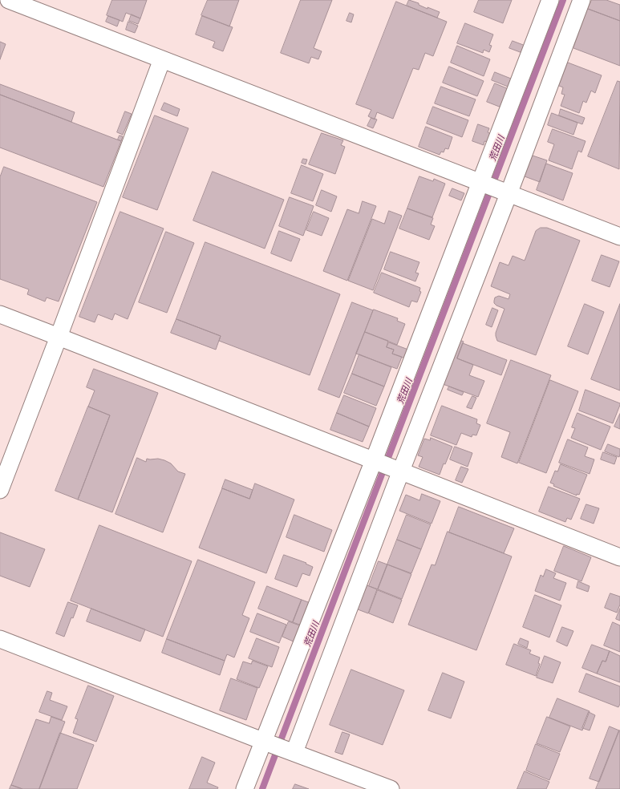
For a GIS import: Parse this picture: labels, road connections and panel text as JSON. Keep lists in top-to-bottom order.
{
  "water": ["荒田川"]
}
